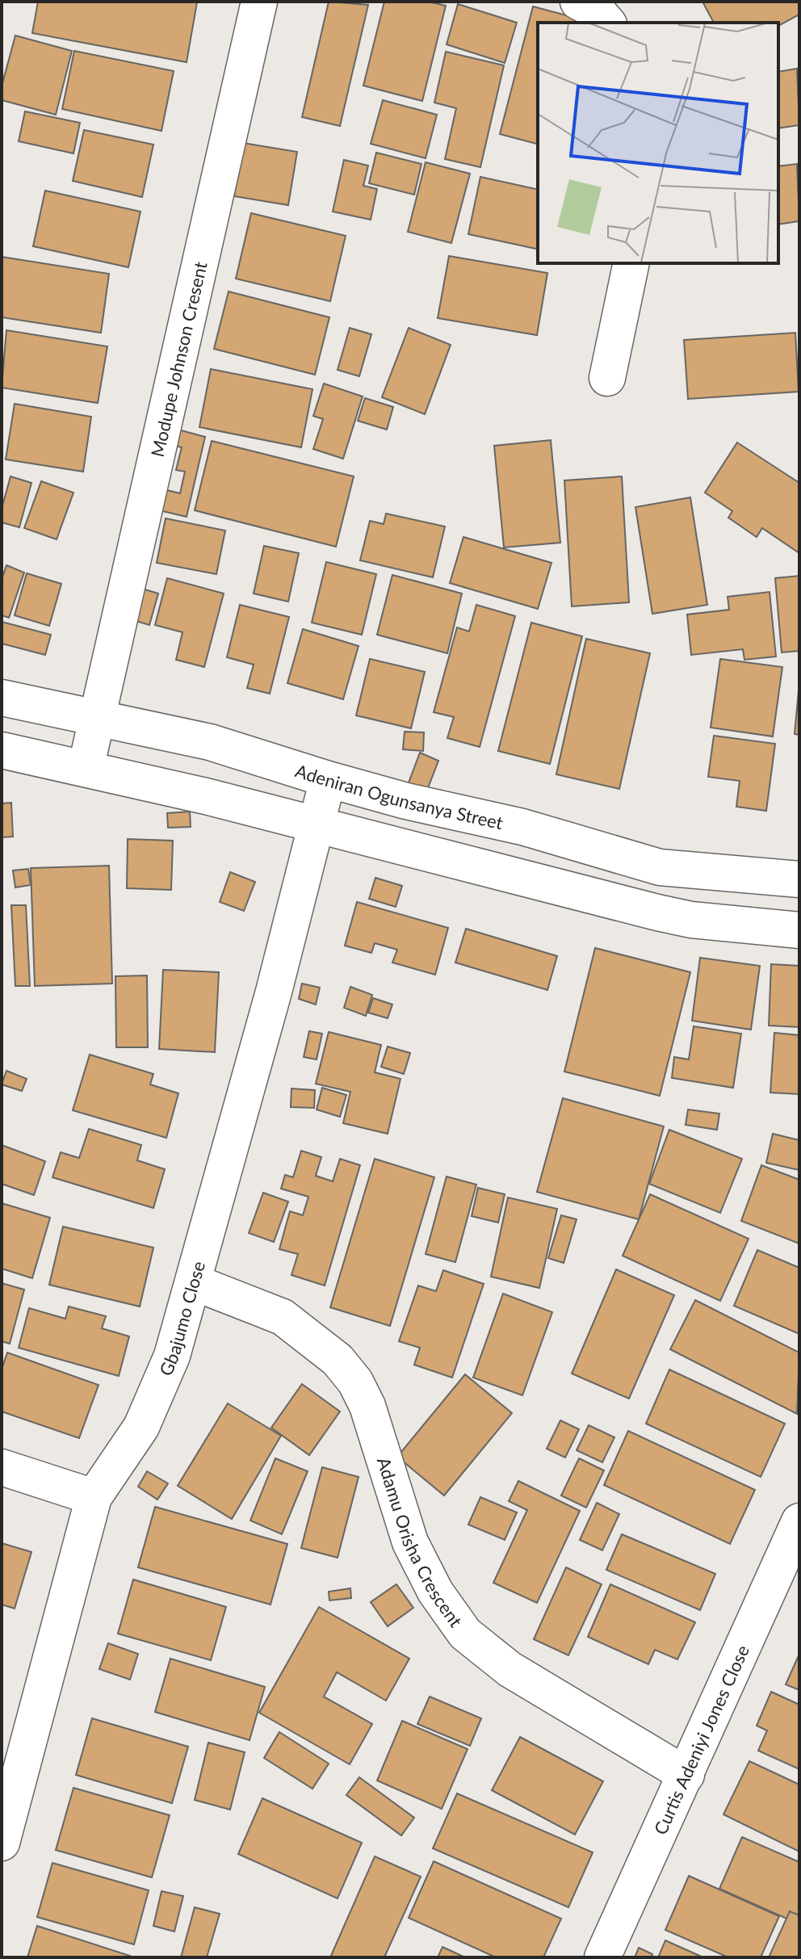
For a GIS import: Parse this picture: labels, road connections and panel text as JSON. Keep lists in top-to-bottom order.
{
  "streets": {
    "street": [
      "Modupe Johnson Cresent",
      "Adeniran Ogunsanya Street",
      "Gbajumo Close",
      "Adamu Orisha Crescent",
      "Curtis Adeniyi Jones Close"
    ]
  },
  "crossings": [
    ["Modupe Johnson Cresent", "Adeniran Ogunsanya Street"],
    ["Adeniran Ogunsanya Street", "Gbajumo Close"],
    ["Gbajumo Close", "Adamu Orisha Crescent"],
    ["Adamu Orisha Crescent", "Curtis Adeniyi Jones Close"]
  ]
}
